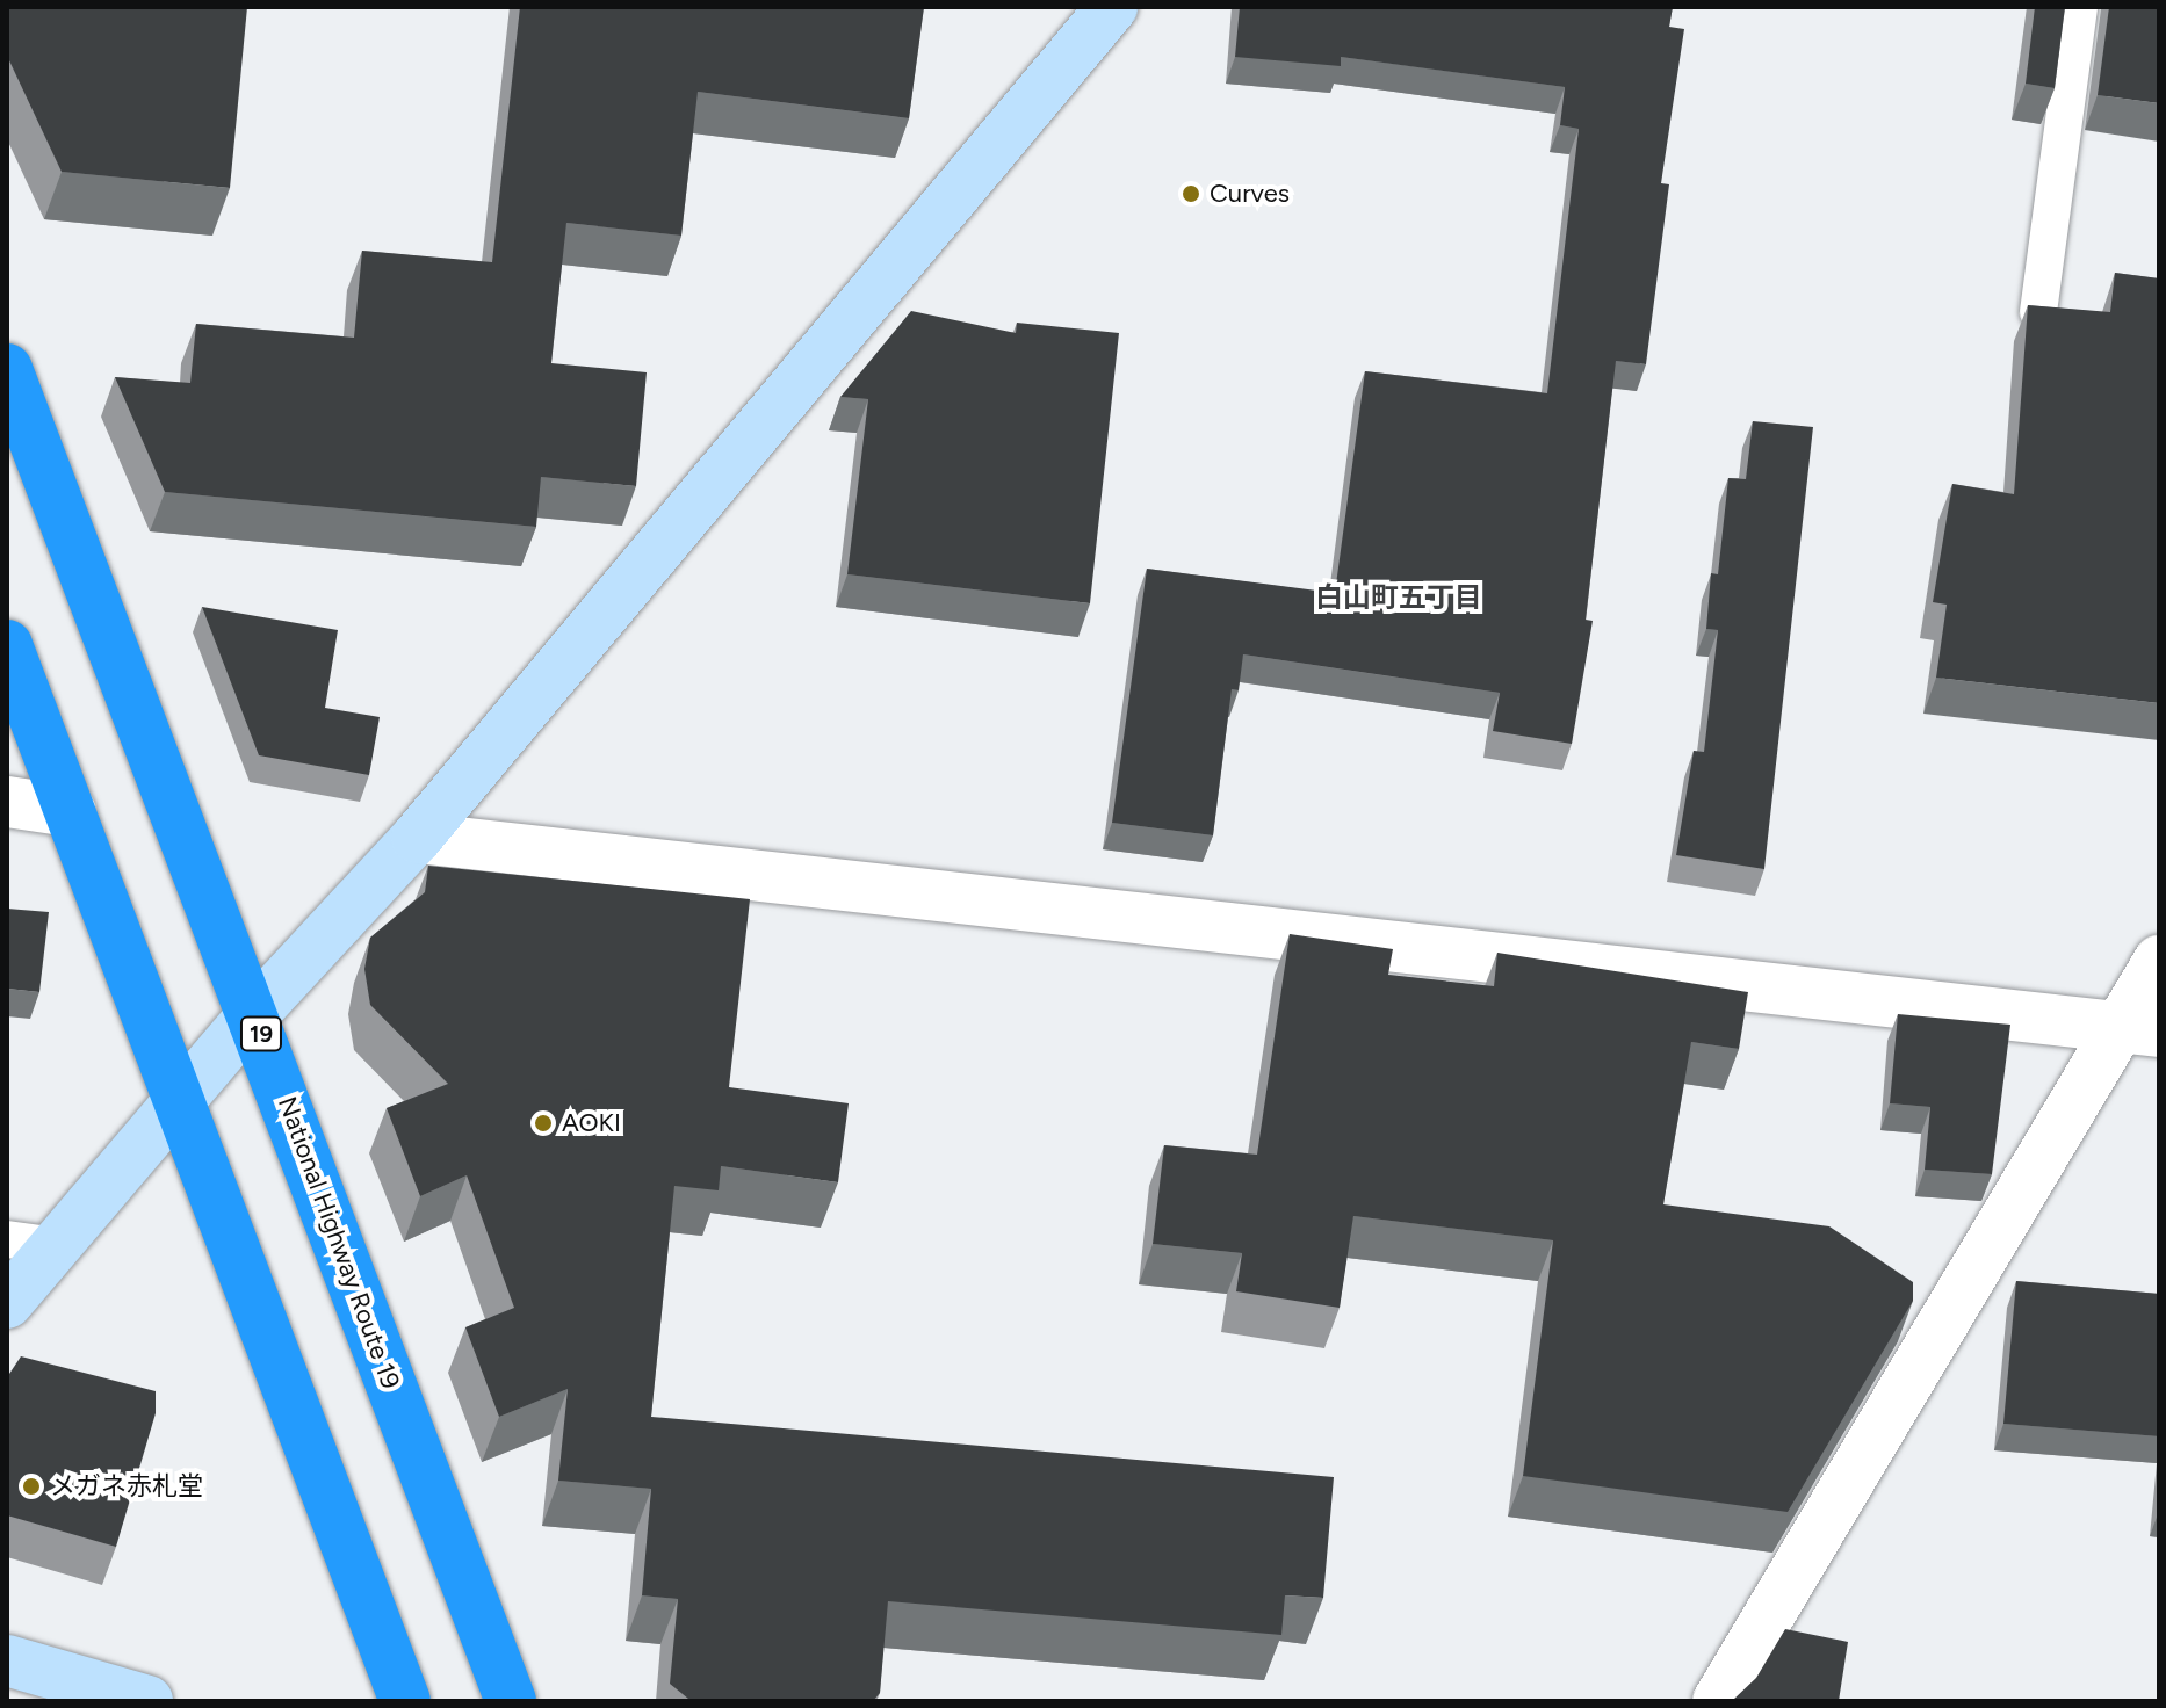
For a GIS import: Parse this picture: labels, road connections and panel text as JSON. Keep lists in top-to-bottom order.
{
  "streets": {
    "highway": ["19", "National Highway Route 19"]
  },
  "districts": ["白山町五丁目"],
  "places": ["Curves", "AOKI", "メガネ赤札堂"]
}
